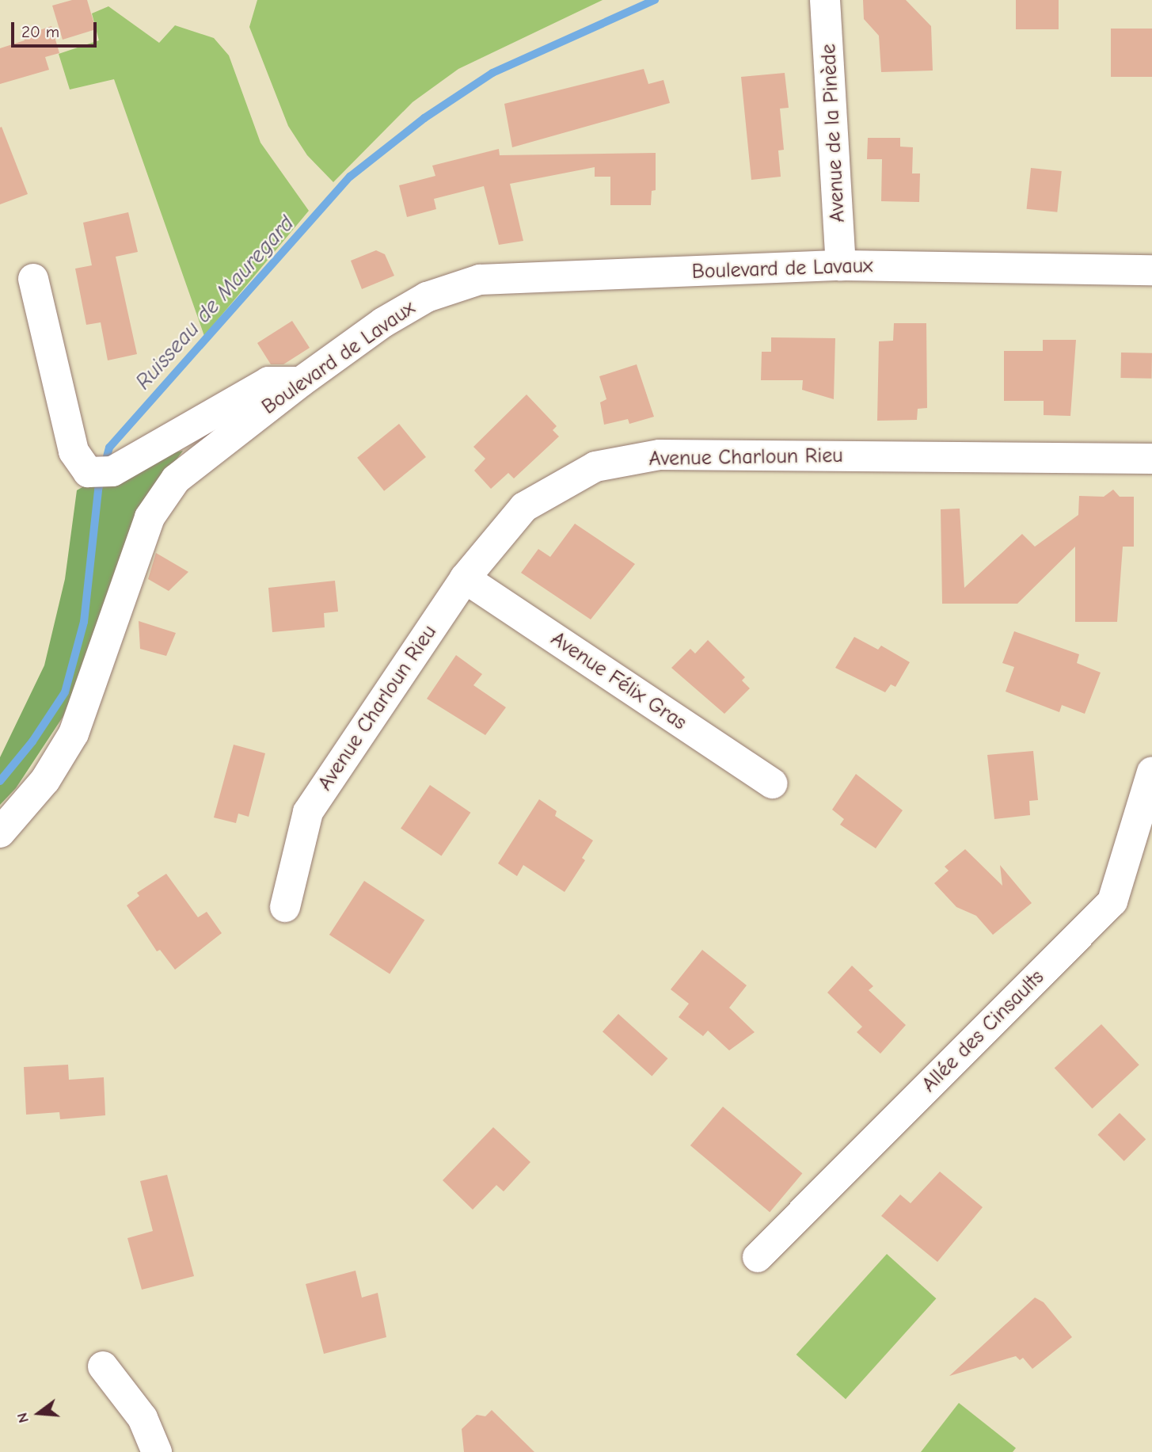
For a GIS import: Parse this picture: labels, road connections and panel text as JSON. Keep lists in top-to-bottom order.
{
  "streets": {
    "street": [
      "Avenue de la Pinède",
      "Boulevard de Lavaux",
      "Avenue Charloun Rieu",
      "Avenue Félix Gras",
      "Allée des Cinsaults"
    ]
  },
  "crossings": [
    ["Avenue de la Pinède", "Boulevard de Lavaux"],
    ["Avenue Charloun Rieu", "Avenue Félix Gras"]
  ],
  "water": ["Ruisseau de Mauregard"],
  "scale_bar": "20 m",
  "north": "left"
}
